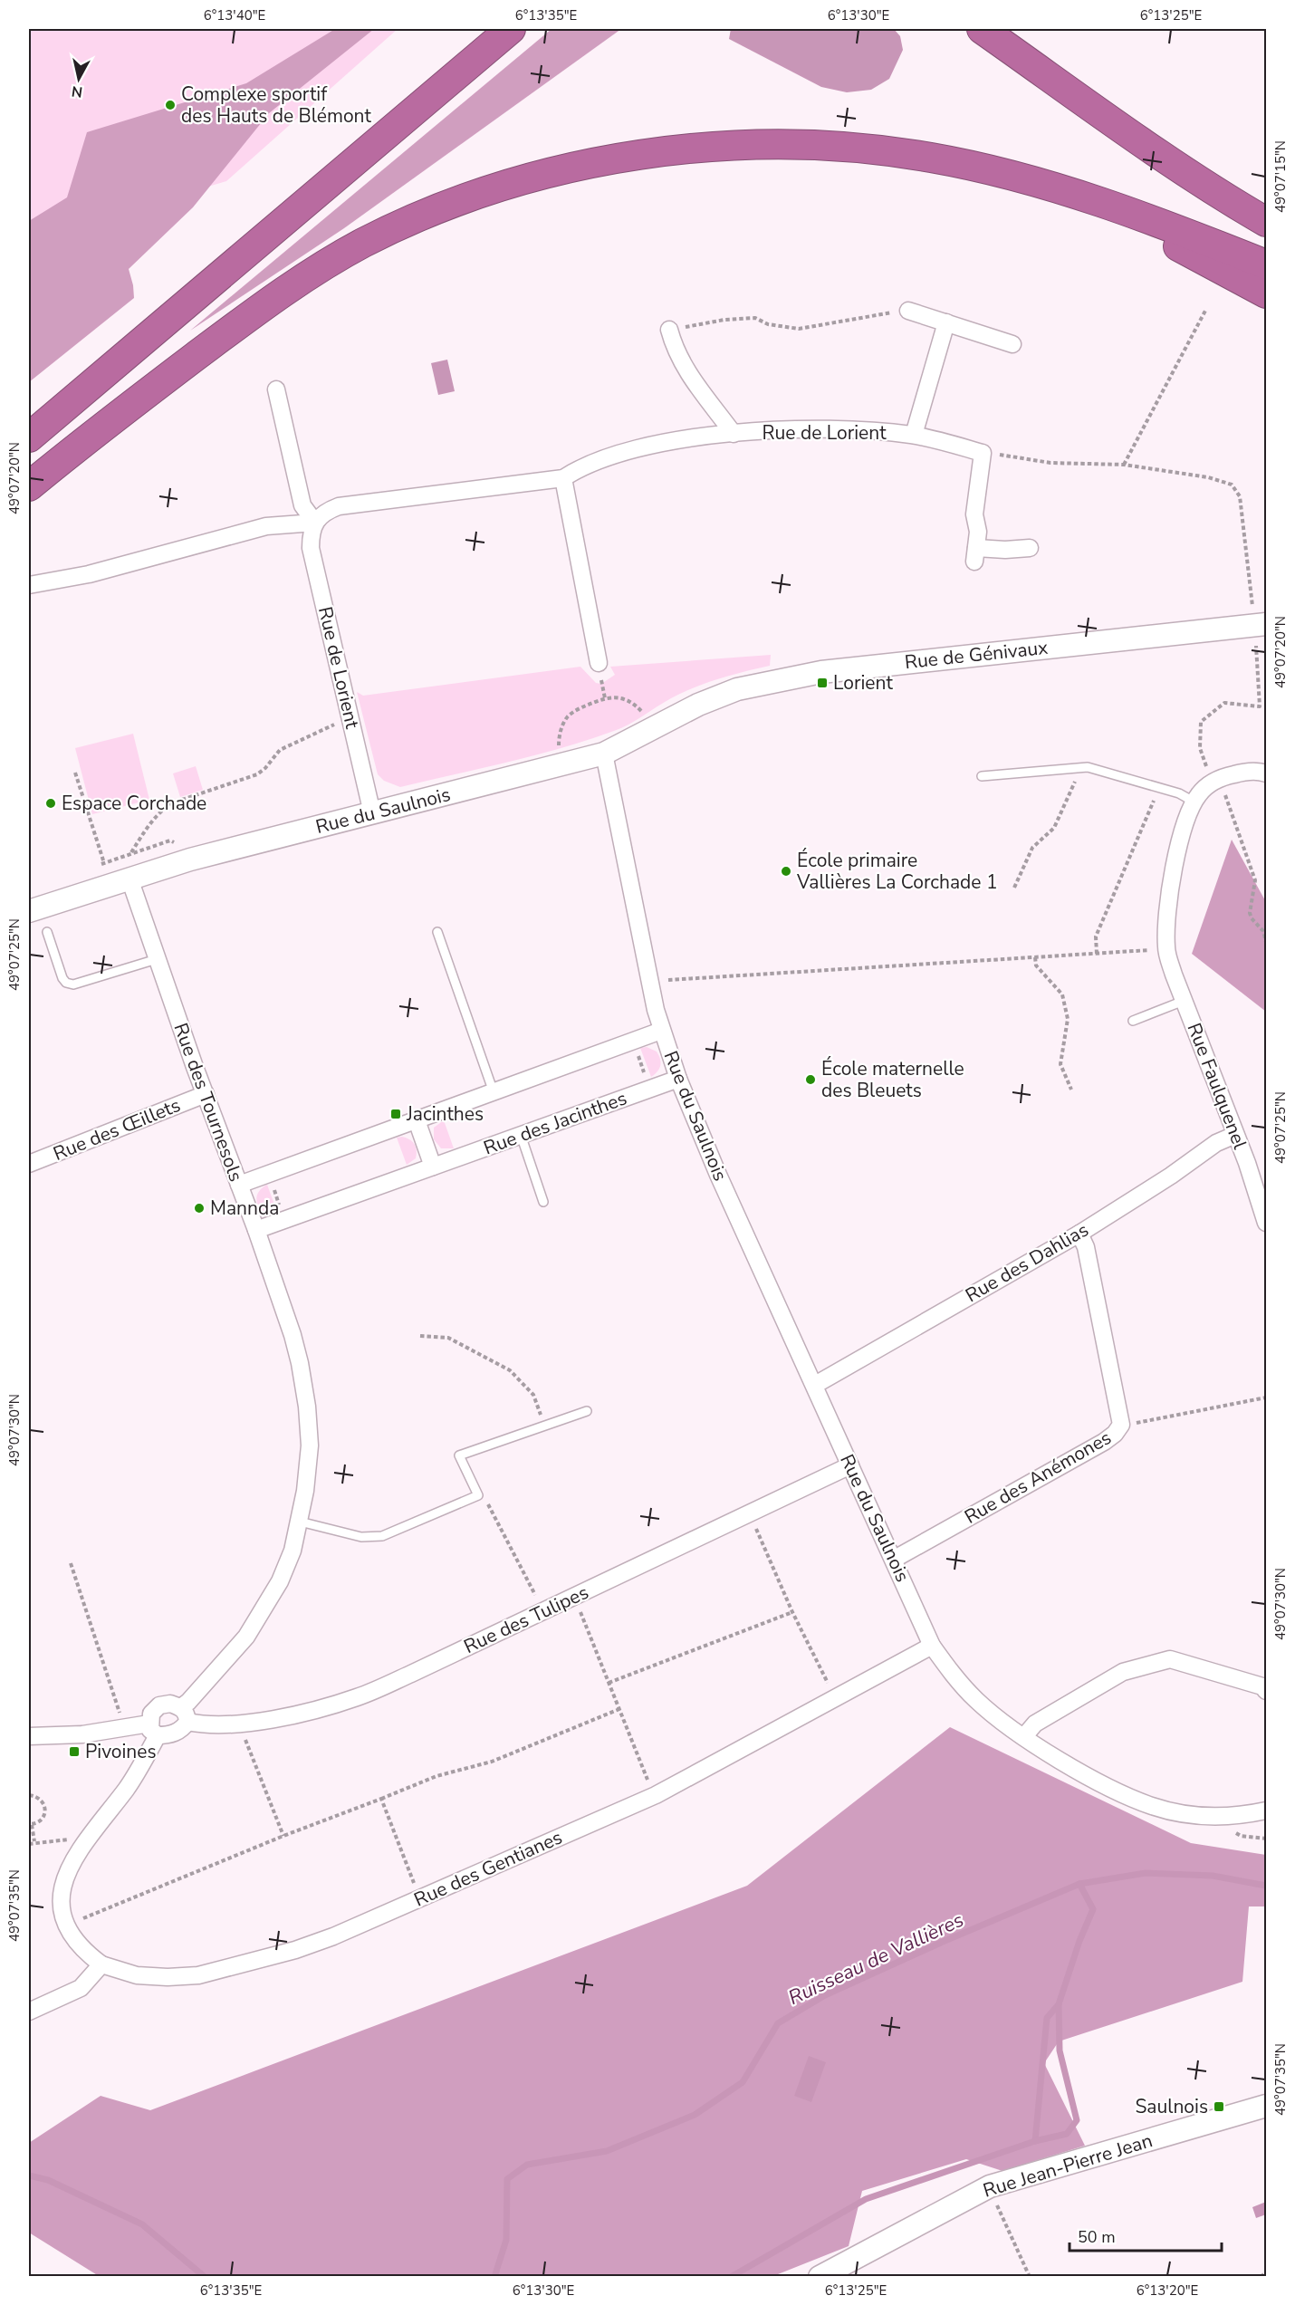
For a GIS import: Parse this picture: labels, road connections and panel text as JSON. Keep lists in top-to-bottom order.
{
  "streets": {
    "street": [
      "Rue de Lorient",
      "Rue de Génivaux",
      "Rue du Saulnois",
      "Rue Faulquenel",
      "Rue des Tournesols",
      "Rue des Jacinthes",
      "Rue des Œillets",
      "Rue des Dahlias",
      "Rue des Anémones",
      "Rue des Tulipes",
      "Rue des Gentianes",
      "Rue Jean-Pierre Jean"
    ]
  },
  "crossings": [
    ["Rue de Lorient", "Rue du Saulnois"],
    ["Rue de Génivaux", "Rue du Saulnois"],
    ["Rue du Saulnois", "Rue des Tournesols"],
    ["Rue du Saulnois", "Rue des Jacinthes"],
    ["Rue du Saulnois", "Rue des Dahlias"],
    ["Rue du Saulnois", "Rue des Anémones"],
    ["Rue du Saulnois", "Rue des Tulipes"],
    ["Rue du Saulnois", "Rue des Gentianes"],
    ["Rue Faulquenel", "Rue des Dahlias"],
    ["Rue des Tournesols", "Rue des Jacinthes"],
    ["Rue des Tournesols", "Rue des Œillets"],
    ["Rue des Tournesols", "Rue des Tulipes"],
    ["Rue des Dahlias", "Rue des Anémones"]
  ],
  "water": ["Ruisseau de Vallières"],
  "places": {
    "other": [
      "Complexe sportif des Hauts de Blémont",
      "Espace Corchade",
      "École primaire Vallières La Corchade 1",
      "École maternelle des Bleuets",
      "Mannda"
    ],
    "transit": [
      "Lorient",
      "Jacinthes",
      "Pivoines",
      "Saulnois"
    ]
  },
  "scale_bar": "50 m",
  "north": "bottom",
  "coordinates": [
    "6°13'40\"E",
    "6°13'35\"E",
    "6°13'30\"E",
    "6°13'25\"E",
    "49°07'15\"N",
    "49°07'20\"N",
    "49°07'25\"N",
    "49°07'30\"N",
    "49°07'35\"N",
    "6°13'20\"E"
  ]
}
